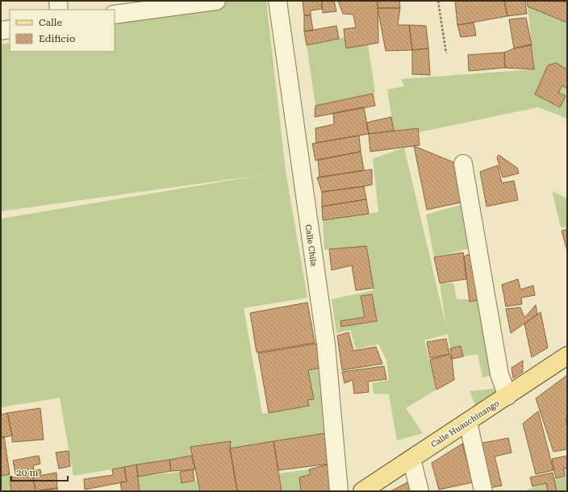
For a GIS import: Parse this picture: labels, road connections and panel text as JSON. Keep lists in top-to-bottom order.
{
  "streets": {
    "main road": ["Calle Huauchinango"],
    "street": ["Calle Chila"]
  },
  "legend": ["Calle", "Edificio"],
  "scale_bar": "20 m"
}
